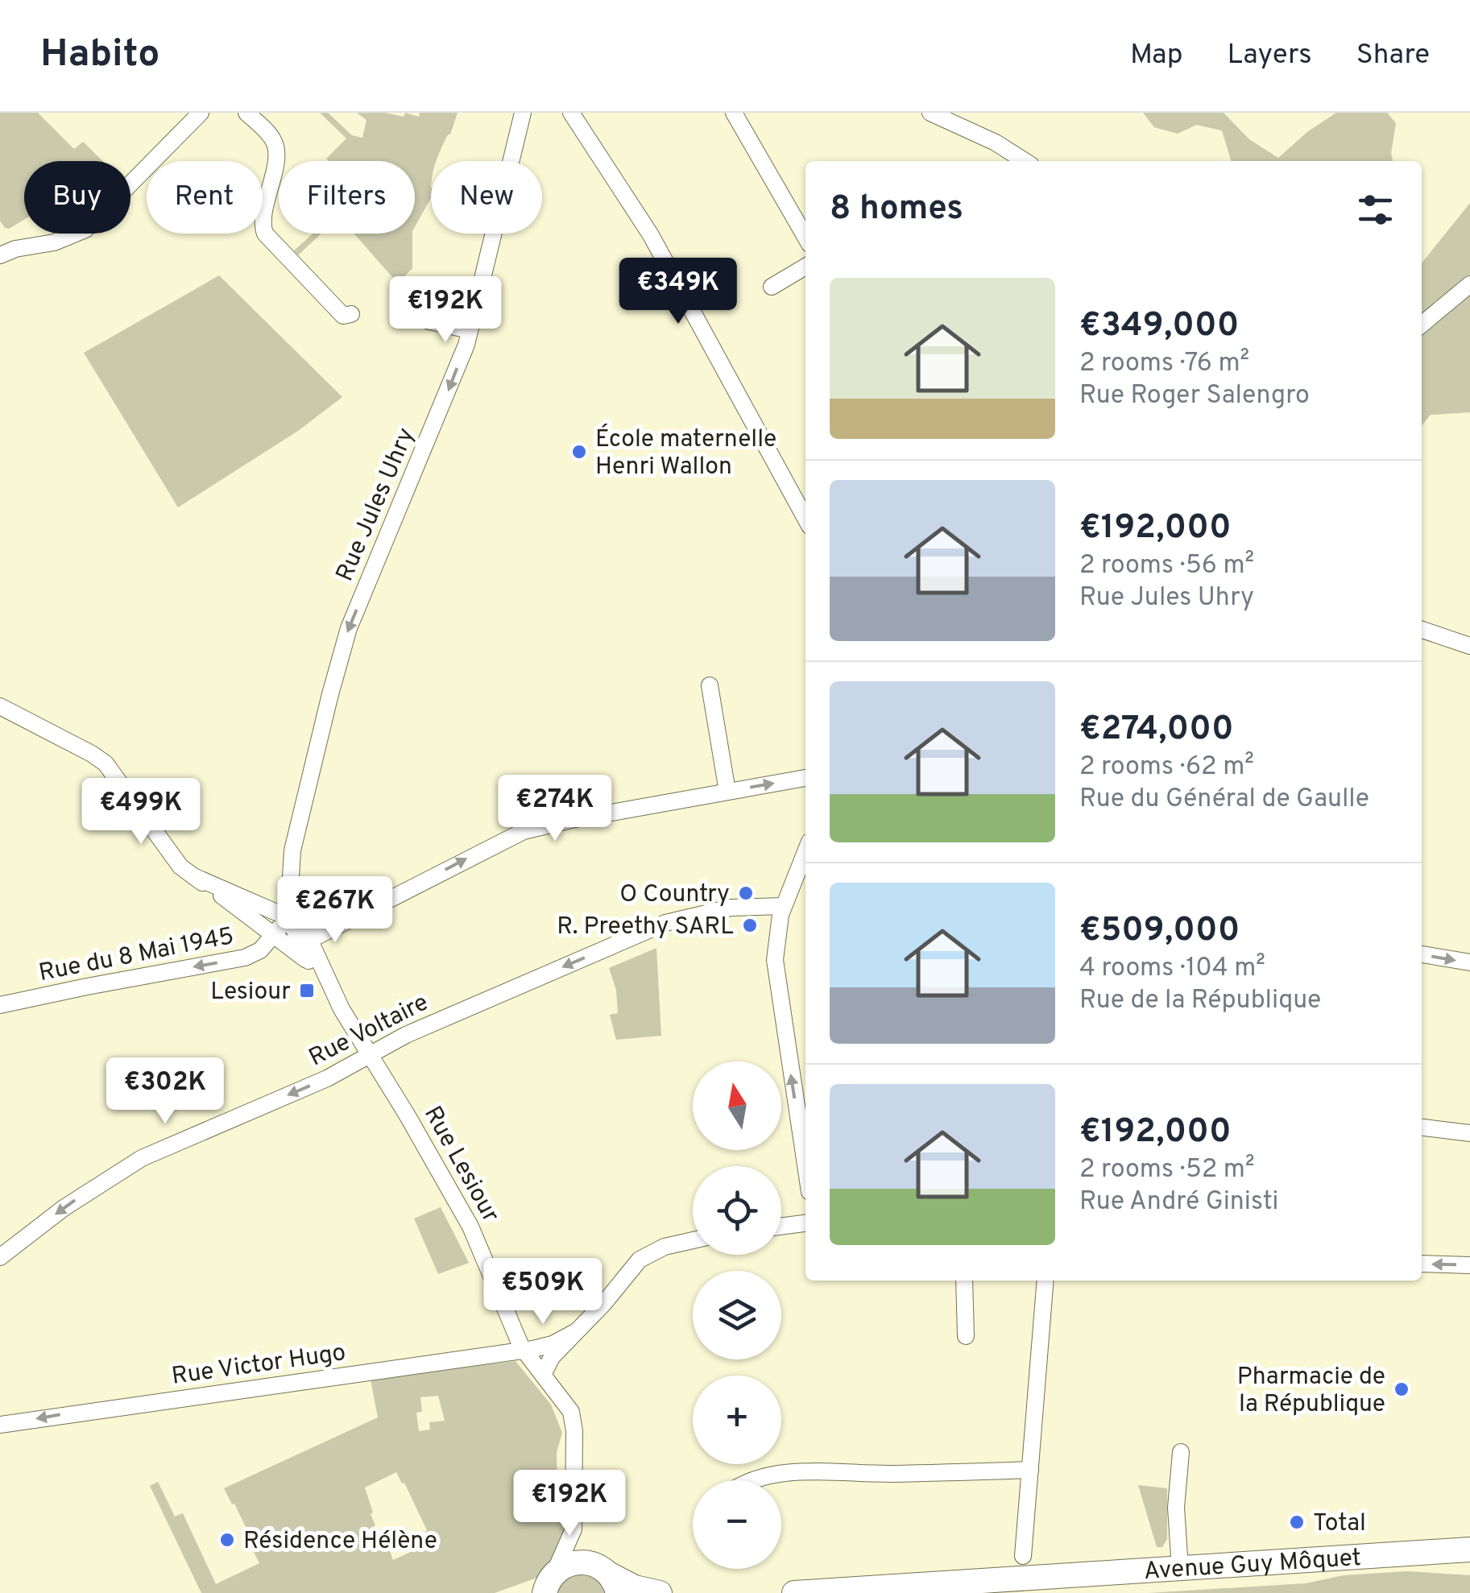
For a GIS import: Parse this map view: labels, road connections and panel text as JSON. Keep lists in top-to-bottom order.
{
  "streets": {
    "main road": ["Avenue Guy Môquet"],
    "street": [
      "Rue Jules Uhry",
      "Rue du 8 Mai 1945",
      "Rue Voltaire",
      "Rue Lesiour",
      "Rue Victor Hugo"
    ]
  },
  "crossings": [
    ["Rue Jules Uhry", "Rue du 8 Mai 1945"],
    ["Rue Jules Uhry", "Rue Lesiour"],
    ["Rue du 8 Mai 1945", "Rue Lesiour"],
    ["Rue Voltaire", "Rue Lesiour"],
    ["Rue Lesiour", "Rue Victor Hugo"]
  ],
  "one_way": ["Rue Jules Uhry", "Rue du 8 Mai 1945", "Rue Victor Hugo"],
  "places": {
    "other": [
      "École maternelle Henri Wallon",
      "O Country",
      "R. Preethy SARL",
      "Pharmacie de la République",
      "Total",
      "Résidence Hélène"
    ],
    "transit": ["Lesiour"]
  },
  "north": "top",
  "page": {
    "header": "Habito",
    "nav": ["Map", "Layers", "Share"],
    "chip": [
      "Buy",
      "Rent",
      "Filters",
      "New"
    ],
    "heading": "8 homes",
    "price": [
      "€349K",
      "€192K",
      "€274K",
      "€499K",
      "€267K",
      "€302K",
      "€509K",
      "€192K"
    ],
    "list": [
      {
        "name": "€349,000",
        "note": "2 rooms · 76 m² · Rue Roger Salengro"
      },
      {
        "name": "€192,000",
        "note": "2 rooms · 56 m² · Rue Jules Uhry"
      },
      {
        "name": "€274,000",
        "note": "2 rooms · 62 m² · Rue du Général de Gaulle"
      },
      {
        "name": "€509,000",
        "note": "4 rooms · 104 m² · Rue de la République"
      },
      {
        "name": "€192,000",
        "note": "2 rooms · 52 m² · Rue André Ginisti"
      }
    ],
    "map_buttons": ["+", "−"]
  }
}
